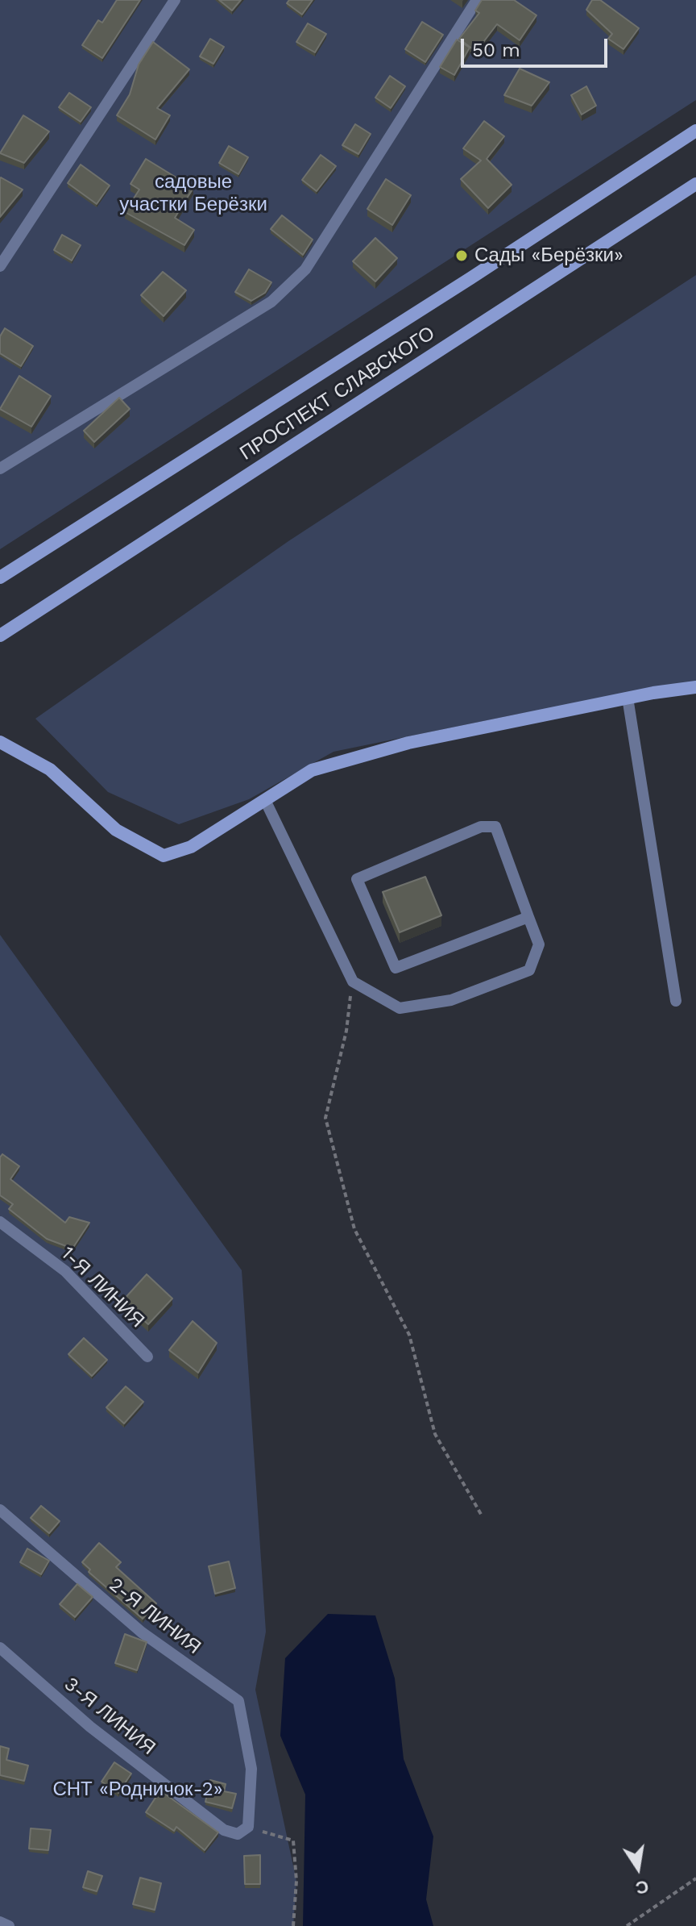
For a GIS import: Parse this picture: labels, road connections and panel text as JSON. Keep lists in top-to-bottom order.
{
  "streets": {
    "main road": ["ПРОСПЕКТ СЛАВСКОГО"],
    "lane": ["1-Я ЛИНИЯ", "2-Я ЛИНИЯ", "3-Я ЛИНИЯ"]
  },
  "crossings": [
    ["2-Я ЛИНИЯ", "3-Я ЛИНИЯ"]
  ],
  "parks": ["садовые участки Берёзки", "СНТ «Родничок-2»"],
  "places": ["Сады «Берёзки»"],
  "scale_bar": "50 m",
  "north": "bottom"
}
